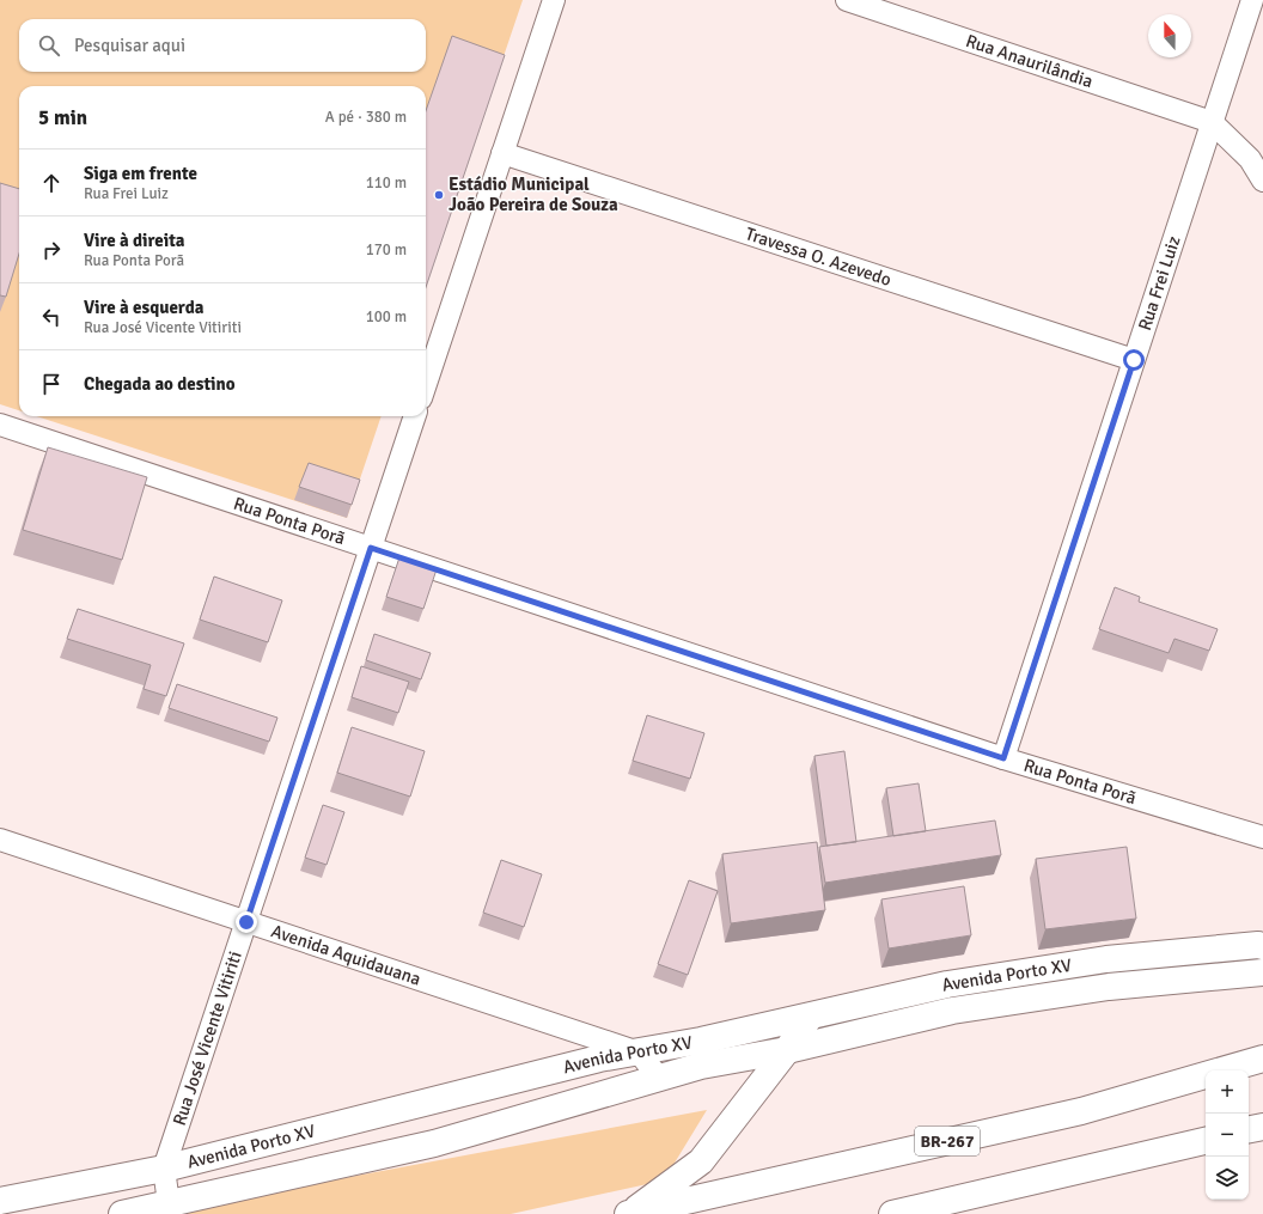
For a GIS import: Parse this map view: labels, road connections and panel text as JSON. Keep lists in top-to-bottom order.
{
  "streets": {
    "main road": ["Avenida Porto XV", "BR-267"],
    "street": [
      "Rua Anaurilândia",
      "Travessa O. Azevedo",
      "Rua Frei Luiz",
      "Rua Ponta Porã",
      "Avenida Aquidauana",
      "Rua José Vicente Vitiriti"
    ]
  },
  "crossings": [
    ["Rua Anaurilândia", "Rua Frei Luiz"],
    ["Travessa O. Azevedo", "Rua Frei Luiz"],
    ["Rua Frei Luiz", "Rua Ponta Porã"],
    ["Rua Ponta Porã", "Rua José Vicente Vitiriti"],
    ["Avenida Aquidauana", "Avenida Porto XV"],
    ["Avenida Aquidauana", "Rua José Vicente Vitiriti"],
    ["Avenida Porto XV", "Rua José Vicente Vitiriti"]
  ],
  "places": ["Estádio Municipal João Pereira de Souza"],
  "north": "top",
  "page": {
    "search": "Pesquisar aqui",
    "heading": ["5 min", "A pé · 380 m"],
    "list": [
      ["Siga em frente", "Rua Frei Luiz", "110 m"],
      ["Vire à direita", "Rua Ponta Porã", "170 m"],
      ["Vire à esquerda", "Rua José Vicente Vitiriti", "100 m"],
      "Chegada ao destino"
    ],
    "map_buttons": ["+", "−"]
  }
}
